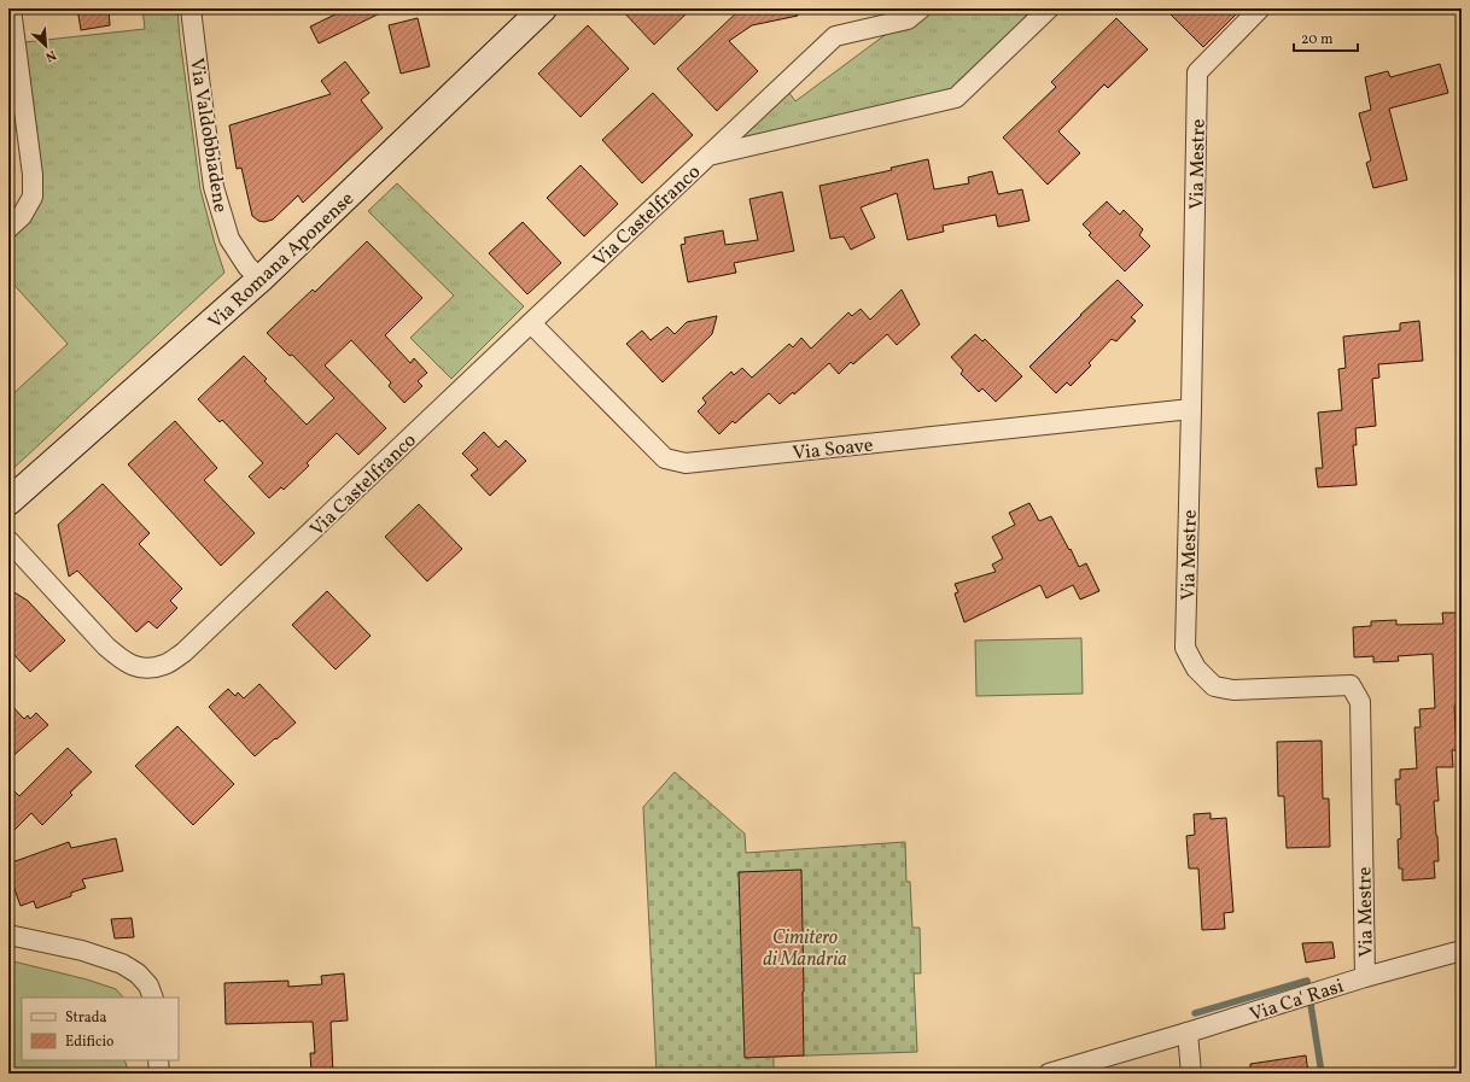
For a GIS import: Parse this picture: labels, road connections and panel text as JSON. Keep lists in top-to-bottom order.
{
  "streets": {
    "street": [
      "Via Valdobbiadene",
      "Via Mestre",
      "Via Castelfranco",
      "Via Romana Aponense",
      "Via Soave",
      "Via Ca' Rasi"
    ]
  },
  "crossings": [
    ["Via Valdobbiadene", "Via Romana Aponense"],
    ["Via Mestre", "Via Soave"],
    ["Via Mestre", "Via Ca' Rasi"],
    ["Via Castelfranco", "Via Soave"]
  ],
  "parks": ["Cimitero di Mandria"],
  "legend": ["Strada", "Edificio"],
  "scale_bar": "20 m",
  "north": "bottom right"
}
